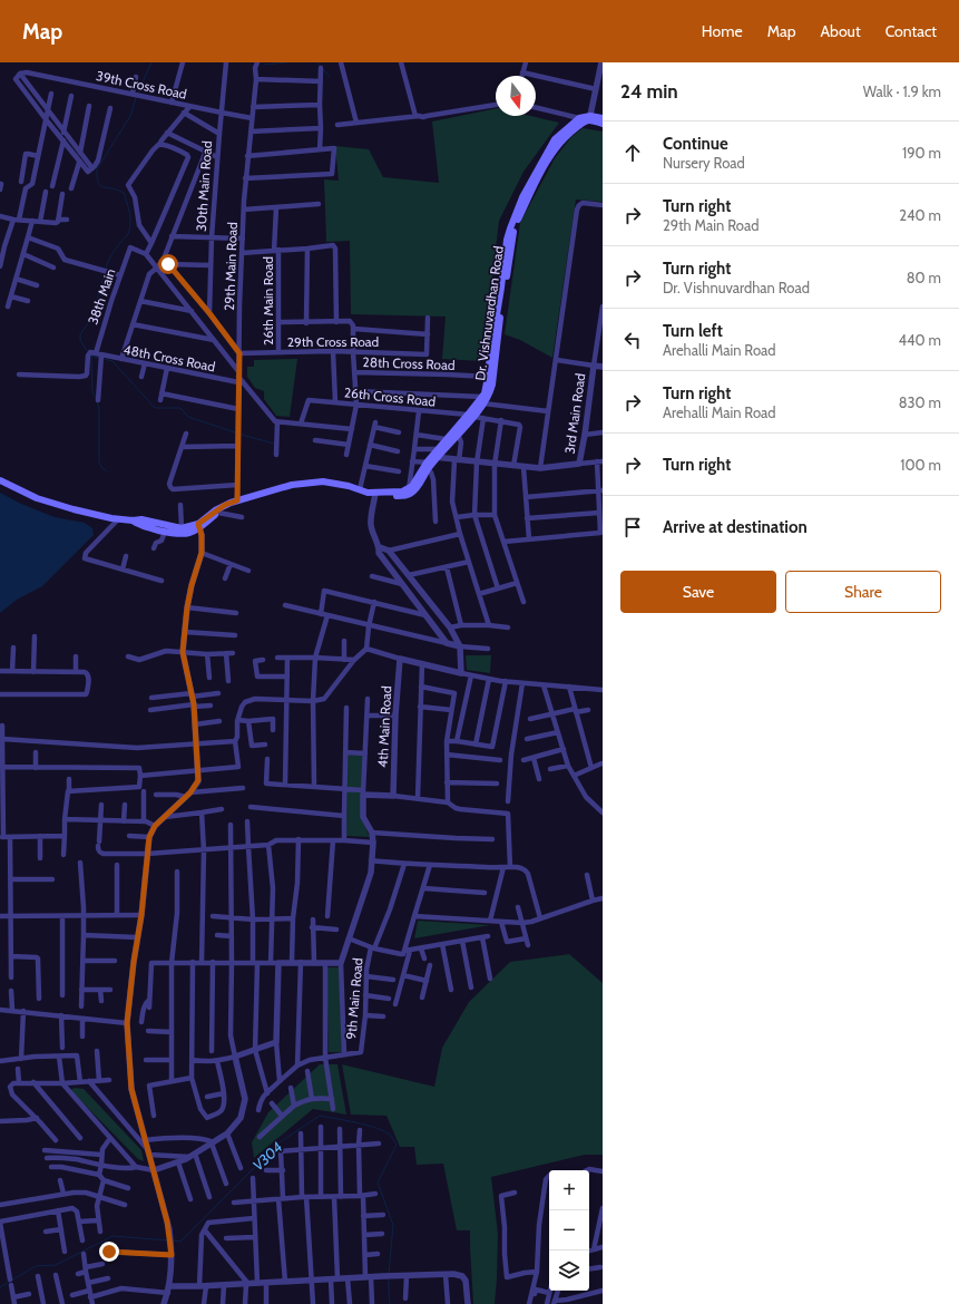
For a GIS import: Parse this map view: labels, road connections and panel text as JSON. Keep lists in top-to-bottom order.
{
  "streets": {
    "main road": ["Dr. Vishnuvardhan Road"],
    "street": [
      "39th Cross Road",
      "30th Main Road",
      "29th Main Road",
      "38th Main",
      "26th Main Road",
      "29th Cross Road",
      "48th Cross Road",
      "28th Cross Road",
      "26th Cross Road",
      "3rd Main Road",
      "4th Main Road",
      "9th Main Road"
    ]
  },
  "crossings": [
    ["39th Cross Road", "30th Main Road"],
    ["39th Cross Road", "29th Main Road"],
    ["29th Main Road", "Dr. Vishnuvardhan Road"],
    ["29th Main Road", "29th Cross Road"],
    ["29th Main Road", "48th Cross Road"],
    ["38th Main", "48th Cross Road"],
    ["26th Main Road", "29th Cross Road"],
    ["Dr. Vishnuvardhan Road", "28th Cross Road"],
    ["Dr. Vishnuvardhan Road", "26th Cross Road"]
  ],
  "water": ["V304"],
  "north": "bottom",
  "page": {
    "header": "Map",
    "nav": [
      "Home",
      "Map",
      "About",
      "Contact"
    ],
    "heading": ["24 min", "Walk · 1.9 km"],
    "list": [
      ["Continue", "Nursery Road", "190 m"],
      ["Turn right", "29th Main Road", "240 m"],
      ["Turn right", "Dr. Vishnuvardhan Road", "80 m"],
      ["Turn left", "Arehalli Main Road", "440 m"],
      ["Turn right", "Arehalli Main Road", "830 m"],
      ["Turn right", "100 m"],
      "Arrive at destination"
    ],
    "buttons": ["Save", "Share"],
    "map_buttons": ["+", "−"]
  }
}
